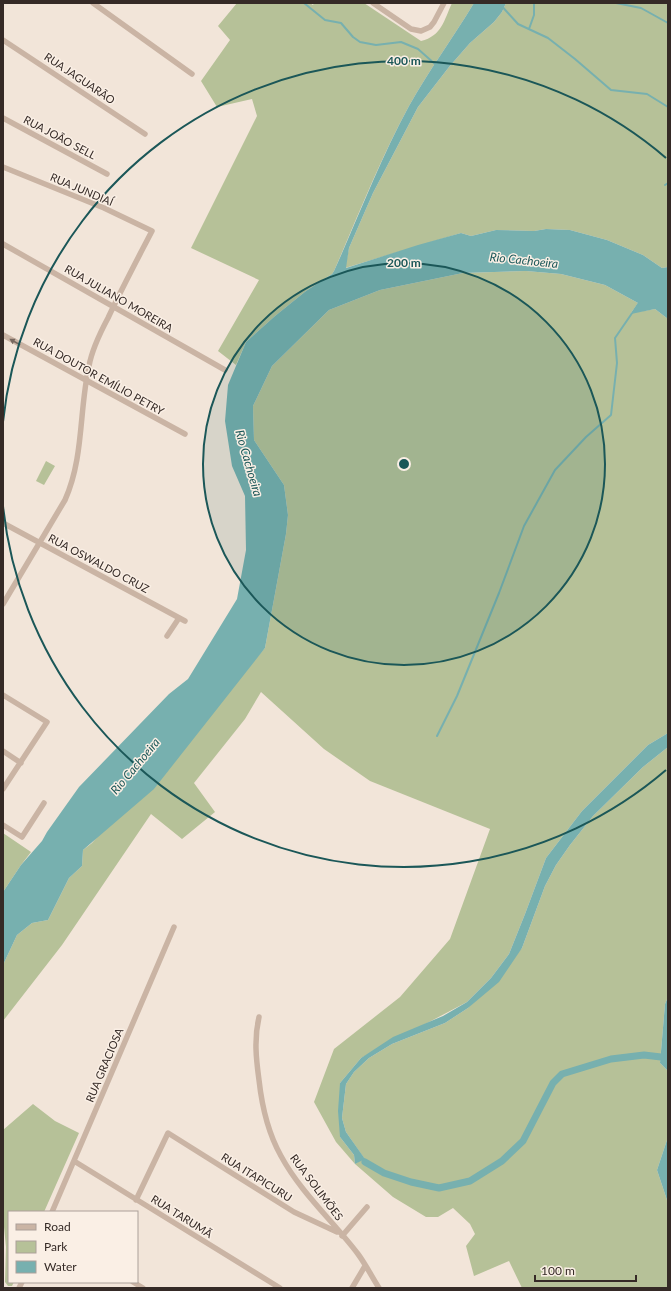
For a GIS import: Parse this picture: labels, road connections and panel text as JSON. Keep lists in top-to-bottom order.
{
  "streets": {
    "street": [
      "RUA JAGUARÃO",
      "RUA JOÃO SELL",
      "RUA JUNDIAÍ",
      "RUA JULIANO MOREIRA",
      "RUA DOUTOR EMÍLIO PETRY",
      "RUA OSWALDO CRUZ",
      "RUA GRACIOSA",
      "RUA ITAPICURU",
      "RUA SOLIMÕES",
      "RUA TARUMÃ"
    ]
  },
  "crossings": [
    ["RUA JUNDIAÍ", "RUA JULIANO MOREIRA"],
    ["RUA GRACIOSA", "RUA TARUMÃ"],
    ["RUA ITAPICURU", "RUA SOLIMÕES"],
    ["RUA ITAPICURU", "RUA TARUMÃ"]
  ],
  "one_way": ["RUA DOUTOR EMÍLIO PETRY"],
  "water": ["Rio Cachoeira"],
  "legend": ["Road", "Park", "Water"],
  "scale_bar": "100 m",
  "rings": ["400 m", "200 m"]
}
